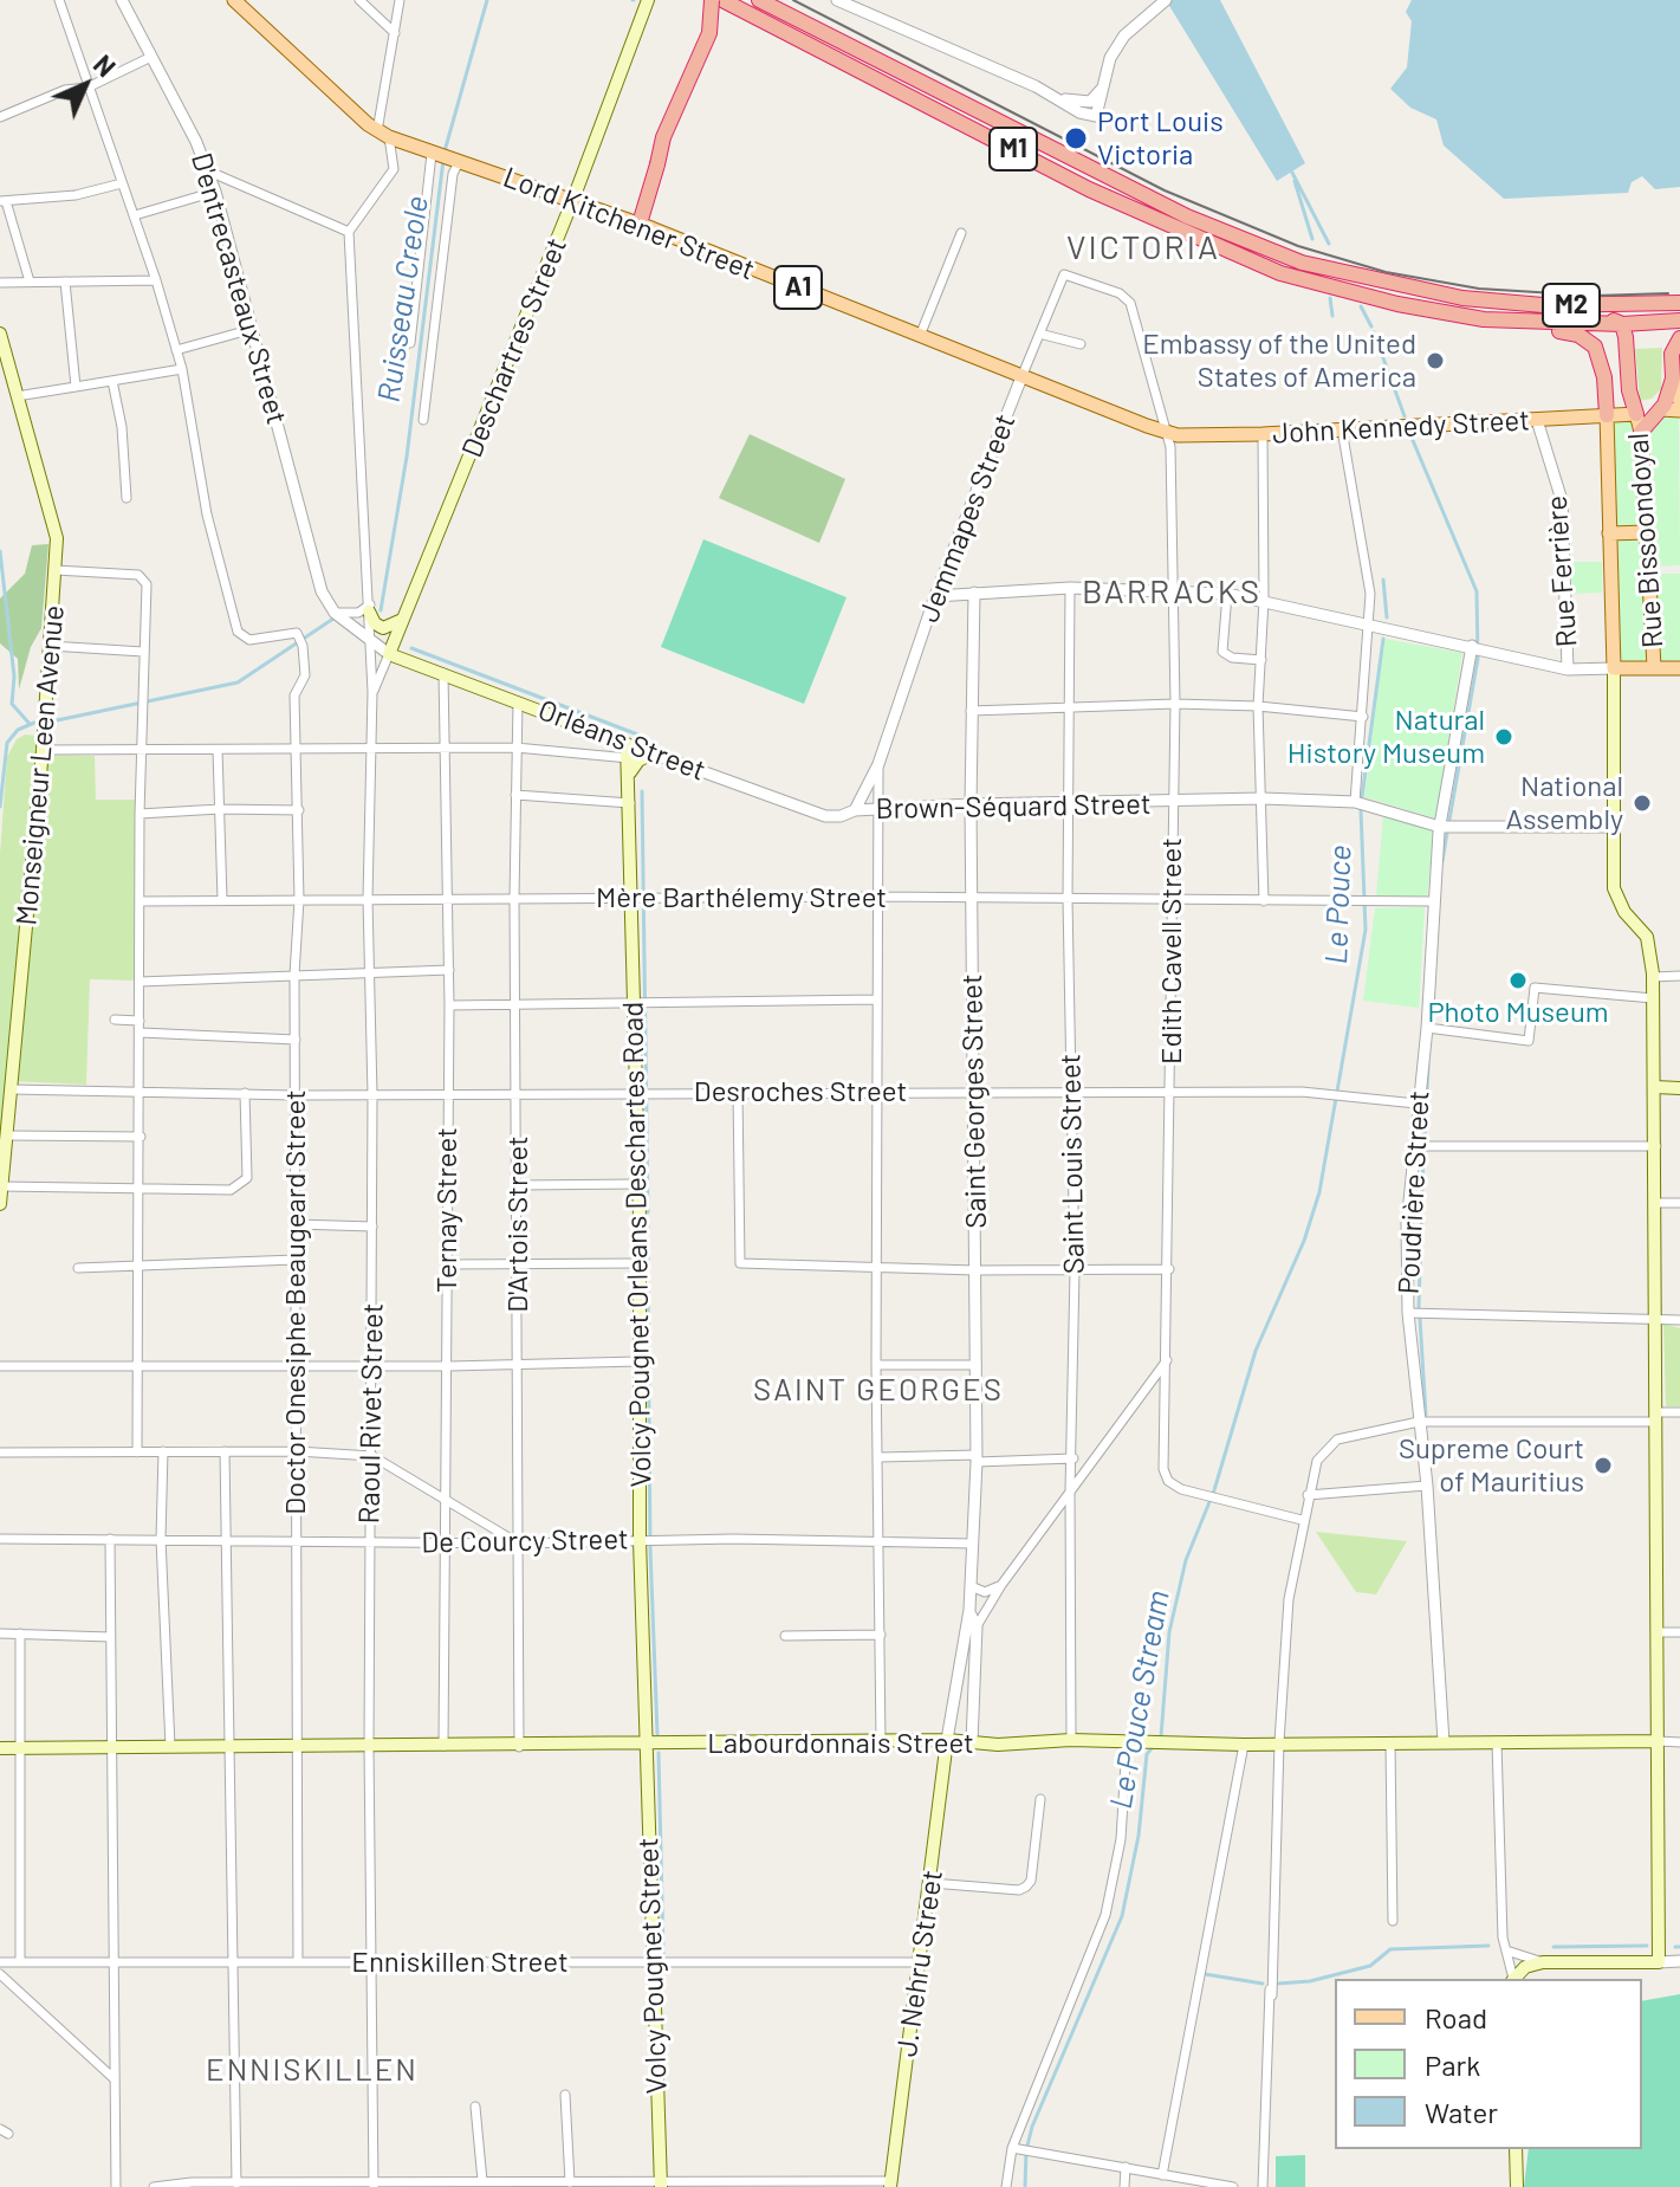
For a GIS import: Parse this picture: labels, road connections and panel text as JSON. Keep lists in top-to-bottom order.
{
  "streets": {
    "highway": ["M1", "M2"],
    "main road": [
      "Lord Kitchener Street",
      "A1",
      "Deschartres Street",
      "John Kennedy Street",
      "Rue Bissoondoyal",
      "Orléans Street",
      "Monseigneur Leen Avenue",
      "Volcy Pougnet Orleans Deschartes Road",
      "Labourdonnais Street",
      "J. Nehru Street",
      "Volcy Pougnet Street"
    ],
    "street": [
      "D'entrecasteaux Street",
      "Jemmapes Street",
      "Rue Ferrière",
      "Brown-Séquard Street",
      "Mère Barthélemy Street",
      "Edith Cavell Street",
      "Desroches Street",
      "Saint Georges Street",
      "Saint Louis Street",
      "Poudrière Street",
      "Ternay Street",
      "D'Artois Street",
      "Doctor Onesiphe Beaugeard Street",
      "Raoul Rivet Street",
      "De Courcy Street",
      "Enniskillen Street"
    ]
  },
  "crossings": [
    ["M1", "M2"],
    ["Lord Kitchener Street", "Deschartres Street"],
    ["Lord Kitchener Street", "John Kennedy Street"],
    ["Lord Kitchener Street", "Jemmapes Street"],
    ["Lord Kitchener Street", "Edith Cavell Street"],
    ["D'entrecasteaux Street", "Deschartres Street"],
    ["D'entrecasteaux Street", "Orléans Street"],
    ["D'entrecasteaux Street", "Raoul Rivet Street"],
    ["Deschartres Street", "Orléans Street"],
    ["Deschartres Street", "Raoul Rivet Street"],
    ["John Kennedy Street", "Rue Bissoondoyal"],
    ["John Kennedy Street", "Rue Ferrière"],
    ["John Kennedy Street", "Edith Cavell Street"],
    ["Jemmapes Street", "Orléans Street"],
    ["Jemmapes Street", "Brown-Séquard Street"],
    ["Jemmapes Street", "Mère Barthélemy Street"],
    ["Jemmapes Street", "Edith Cavell Street"],
    ["Jemmapes Street", "Desroches Street"],
    ["Jemmapes Street", "De Courcy Street"],
    ["Jemmapes Street", "Labourdonnais Street"],
    ["Orléans Street", "Brown-Séquard Street"],
    ["Orléans Street", "Ternay Street"],
    ["Orléans Street", "D'Artois Street"],
    ["Orléans Street", "Volcy Pougnet Orleans Deschartes Road"],
    ["Monseigneur Leen Avenue", "Desroches Street"],
    ["Brown-Séquard Street", "Edith Cavell Street"],
    ["Brown-Séquard Street", "Saint Georges Street"],
    ["Brown-Séquard Street", "Saint Louis Street"],
    ["Brown-Séquard Street", "Poudrière Street"],
    ["Mère Barthélemy Street", "Edith Cavell Street"],
    ["Mère Barthélemy Street", "Saint Georges Street"],
    ["Mère Barthélemy Street", "Saint Louis Street"],
    ["Mère Barthélemy Street", "Poudrière Street"],
    ["Mère Barthélemy Street", "Ternay Street"],
    ["Mère Barthélemy Street", "D'Artois Street"],
    ["Mère Barthélemy Street", "Volcy Pougnet Orleans Deschartes Road"],
    ["Mère Barthélemy Street", "Doctor Onesiphe Beaugeard Street"],
    ["Mère Barthélemy Street", "Raoul Rivet Street"],
    ["Edith Cavell Street", "Desroches Street"],
    ["Desroches Street", "Saint Georges Street"],
    ["Desroches Street", "Saint Louis Street"],
    ["Desroches Street", "Poudrière Street"],
    ["Desroches Street", "Ternay Street"],
    ["Desroches Street", "D'Artois Street"],
    ["Desroches Street", "Volcy Pougnet Orleans Deschartes Road"],
    ["Desroches Street", "Doctor Onesiphe Beaugeard Street"],
    ["Desroches Street", "Raoul Rivet Street"],
    ["Saint Georges Street", "De Courcy Street"],
    ["Saint Georges Street", "Labourdonnais Street"],
    ["Saint Georges Street", "J. Nehru Street"],
    ["Saint Louis Street", "Labourdonnais Street"],
    ["Poudrière Street", "Labourdonnais Street"],
    ["Ternay Street", "De Courcy Street"],
    ["Ternay Street", "Labourdonnais Street"],
    ["D'Artois Street", "De Courcy Street"],
    ["D'Artois Street", "Labourdonnais Street"],
    ["Volcy Pougnet Orleans Deschartes Road", "De Courcy Street"],
    ["Volcy Pougnet Orleans Deschartes Road", "Labourdonnais Street"],
    ["Volcy Pougnet Orleans Deschartes Road", "Volcy Pougnet Street"],
    ["Doctor Onesiphe Beaugeard Street", "De Courcy Street"],
    ["Doctor Onesiphe Beaugeard Street", "Labourdonnais Street"],
    ["Doctor Onesiphe Beaugeard Street", "Enniskillen Street"],
    ["Raoul Rivet Street", "De Courcy Street"],
    ["Raoul Rivet Street", "Labourdonnais Street"],
    ["Raoul Rivet Street", "Enniskillen Street"],
    ["Labourdonnais Street", "J. Nehru Street"],
    ["Labourdonnais Street", "Volcy Pougnet Street"],
    ["Enniskillen Street", "J. Nehru Street"],
    ["Enniskillen Street", "Volcy Pougnet Street"]
  ],
  "districts": [
    "VICTORIA",
    "BARRACKS",
    "SAINT GEORGES",
    "ENNISKILLEN"
  ],
  "water": ["Ruisseau Creole", "Le Pouce", "Le Pouce Stream"],
  "places": [
    "Port Louis Victoria",
    "Embassy of the United States of America",
    "Natural History Museum",
    "National Assembly",
    "Photo Museum",
    "Supreme Court of Mauritius"
  ],
  "legend": ["Road", "Park", "Water"],
  "north": "top right"
}
